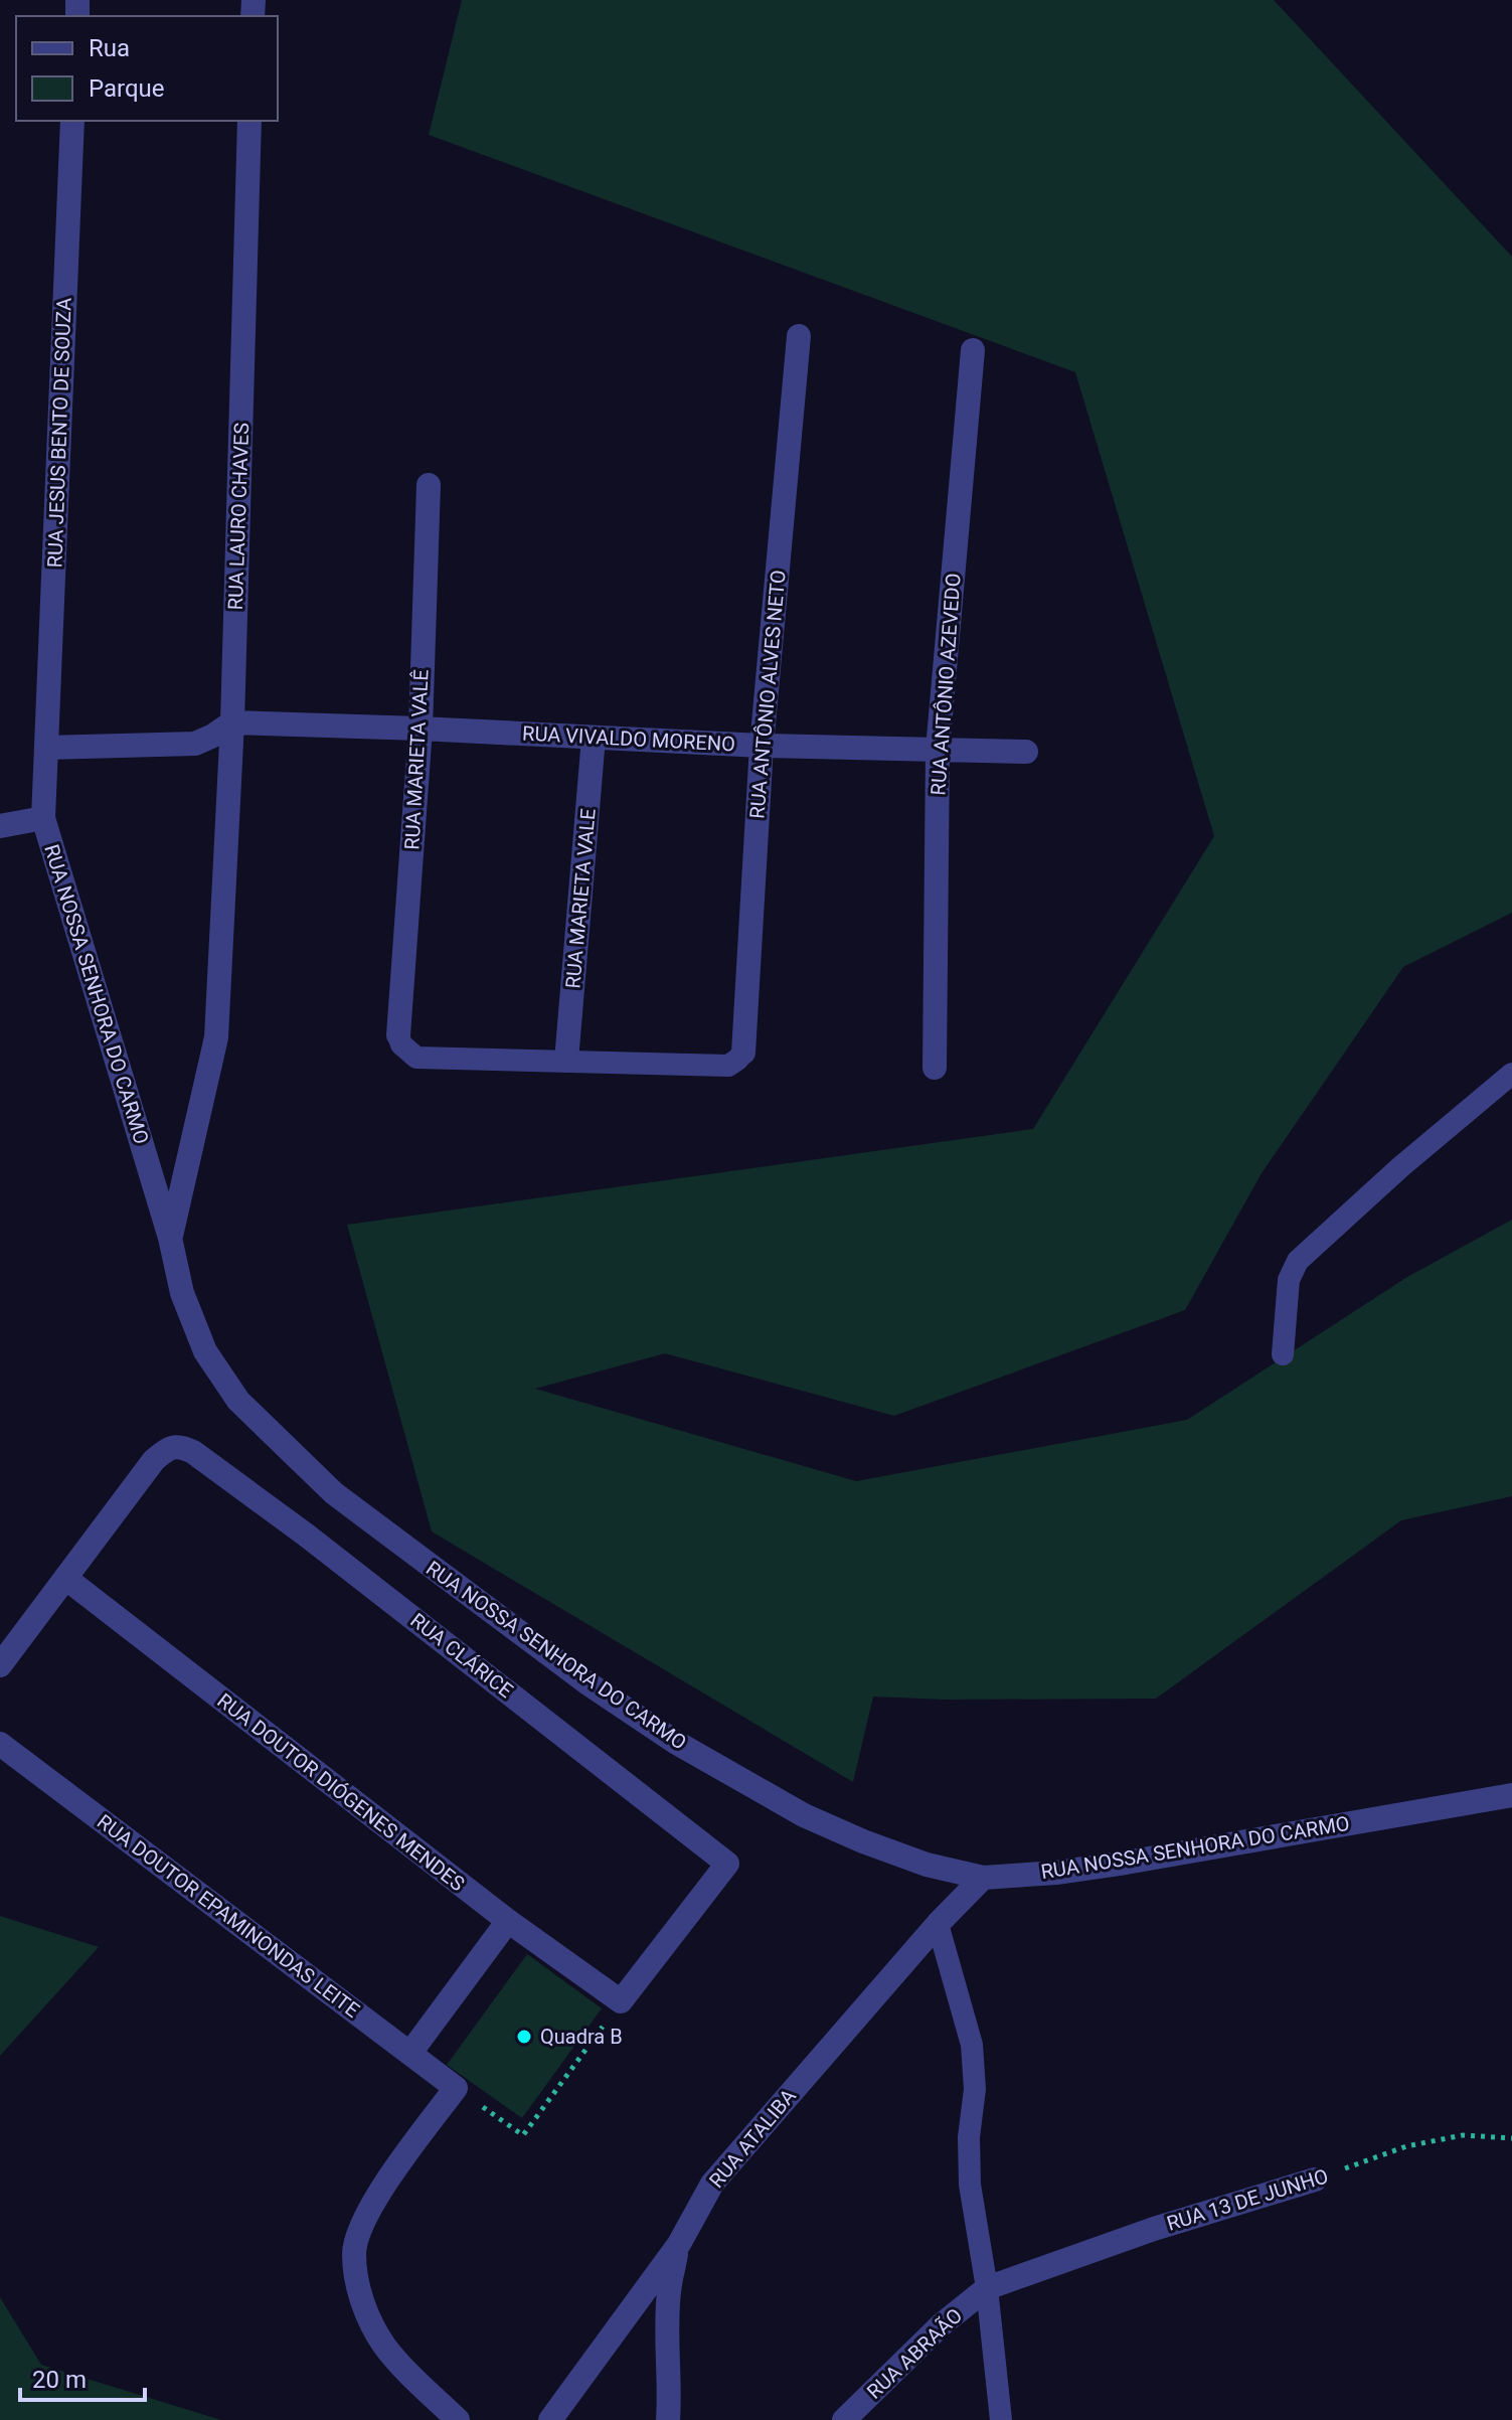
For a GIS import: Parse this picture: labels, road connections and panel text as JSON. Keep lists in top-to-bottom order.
{
  "streets": {
    "street": [
      "RUA JESUS BENTO DE SOUZA",
      "RUA LAURO CHAVES",
      "RUA ANTÔNIO AZEVEDO",
      "RUA ANTÔNIO ALVES NETO",
      "RUA VIVALDO MORENO",
      "RUA MARIETA VALÊ",
      "RUA MARIETA VALE",
      "RUA NOSSA SENHORA DO CARMO",
      "RUA CLÁRICE",
      "RUA DOUTOR DIÓGENES MENDES",
      "RUA DOUTOR EPAMINONDAS LEITE",
      "RUA ATALIBA",
      "RUA 13 DE JUNHO",
      "RUA ABRAÃO"
    ]
  },
  "crossings": [
    ["RUA JESUS BENTO DE SOUZA", "RUA NOSSA SENHORA DO CARMO"],
    ["RUA LAURO CHAVES", "RUA VIVALDO MORENO"],
    ["RUA LAURO CHAVES", "RUA NOSSA SENHORA DO CARMO"],
    ["RUA ANTÔNIO AZEVEDO", "RUA VIVALDO MORENO"],
    ["RUA ANTÔNIO ALVES NETO", "RUA VIVALDO MORENO"],
    ["RUA VIVALDO MORENO", "RUA MARIETA VALÊ"],
    ["RUA VIVALDO MORENO", "RUA MARIETA VALE"],
    ["RUA VIVALDO MORENO", "RUA NOSSA SENHORA DO CARMO"],
    ["RUA NOSSA SENHORA DO CARMO", "RUA ATALIBA"],
    ["RUA CLÁRICE", "RUA DOUTOR DIÓGENES MENDES"],
    ["RUA 13 DE JUNHO", "RUA ABRAÃO"]
  ],
  "places": ["Quadra B"],
  "legend": ["Rua", "Parque"],
  "scale_bar": "20 m"
}
